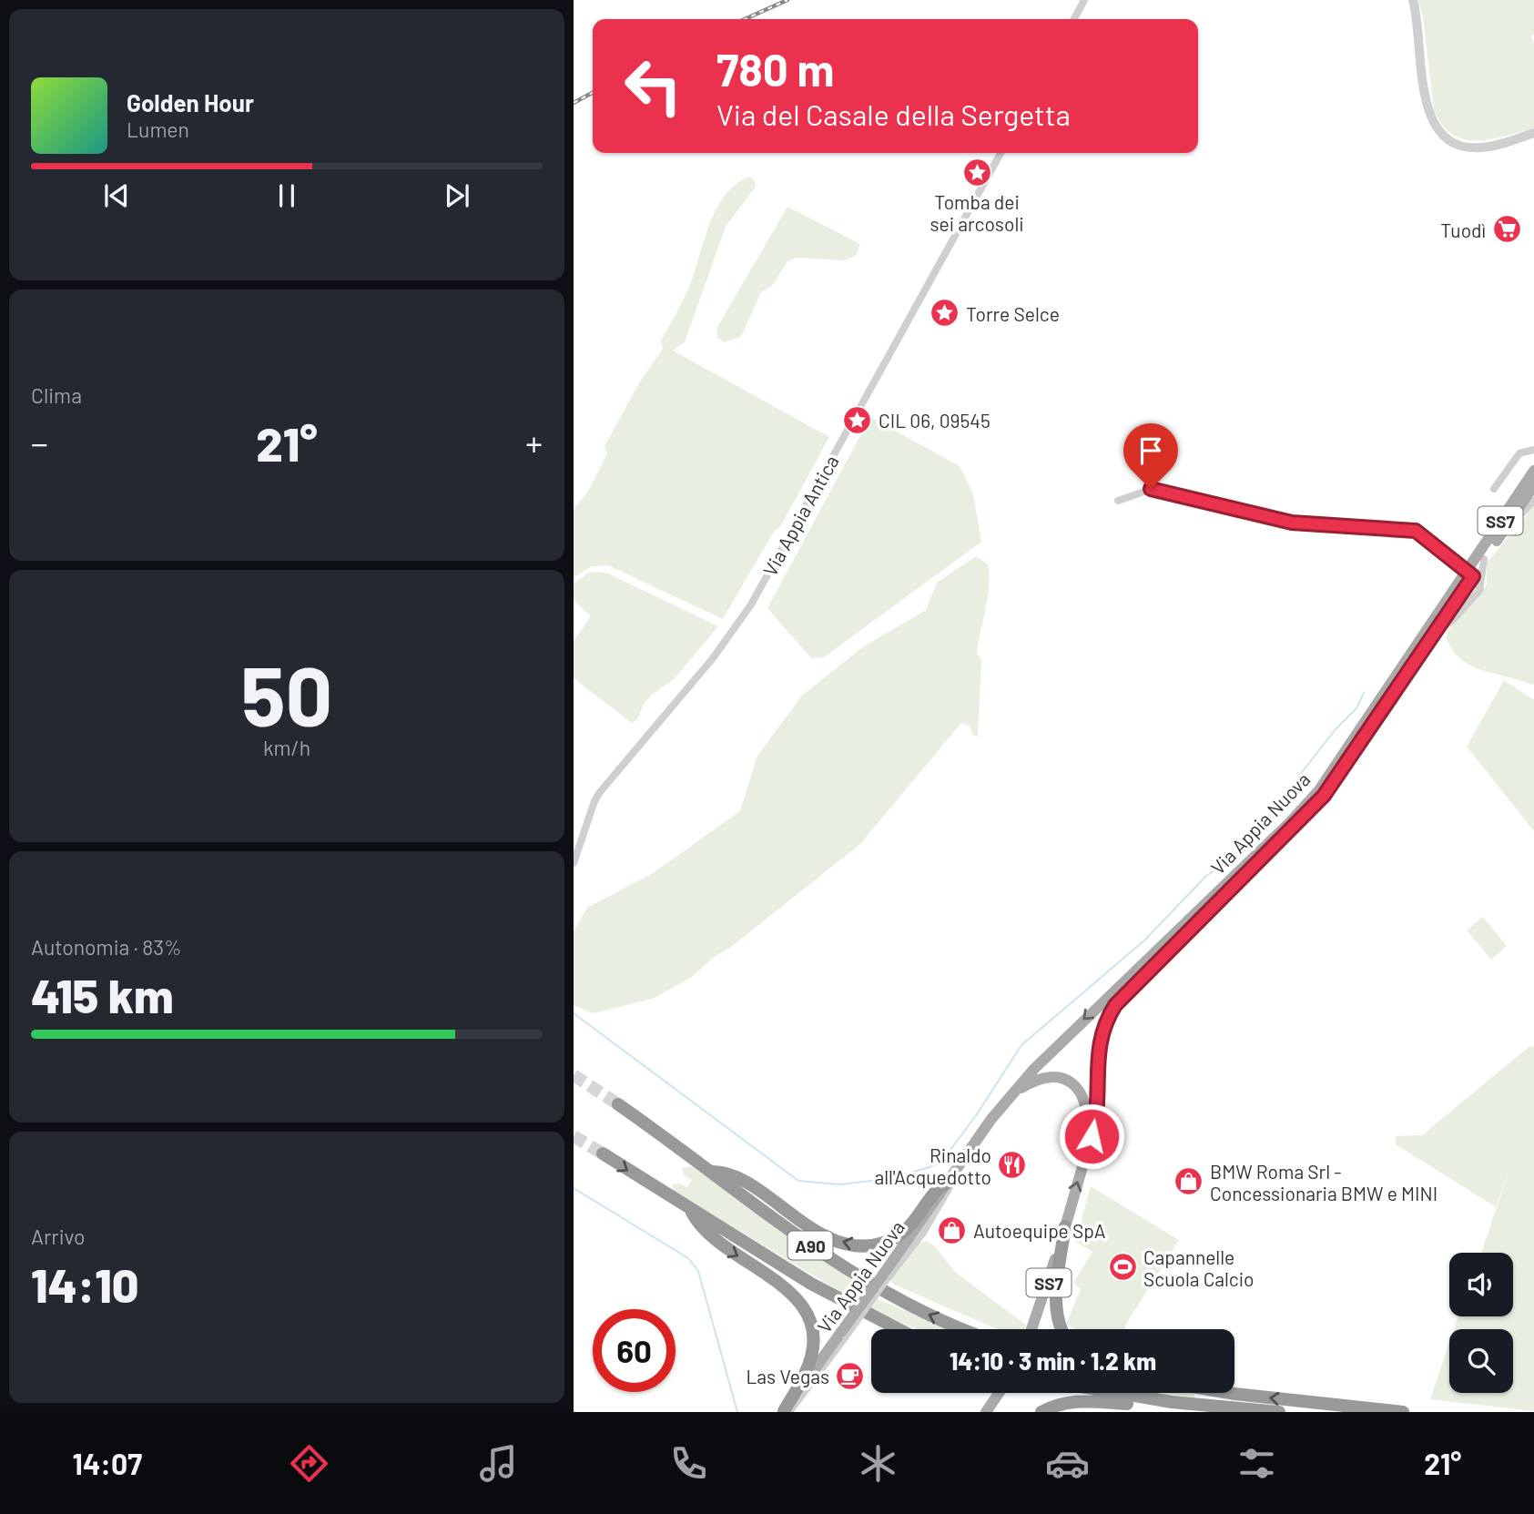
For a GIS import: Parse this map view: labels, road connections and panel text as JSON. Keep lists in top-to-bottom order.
{
  "streets": {
    "highway": ["A90"],
    "main road": ["SS7", "Via Appia Nuova"],
    "street": ["Via Appia Antica"]
  },
  "places": {
    "place": ["Tomba dei sei arcosoli", "Torre Selce", "CIL 06, 09545"],
    "supermarket": ["Tuodì"],
    "restaurant": ["Rinaldo all'Acquedotto"],
    "shop": ["BMW Roma Srl - Concessionaria BMW e MINI", "Autoequipe SpA"],
    "sports": ["Capannelle Scuola Calcio"],
    "cafe": ["Las Vegas"]
  },
  "page": {
    "turn": ["780 m", "Via del Casale della Sergetta"],
    "song": ["Golden Hour", "Lumen"],
    "tile": [
      "Clima",
      ["50", "km/h"],
      ["Autonomia · 83%", "415 km"],
      ["Arrivo", "14:10"]
    ],
    "heat": ["−", "21°", "+"],
    "limit": "60",
    "trip": "14:10 · 3 min · 1.2 km",
    "tabs": ["14:07", "21°"]
  }
}
